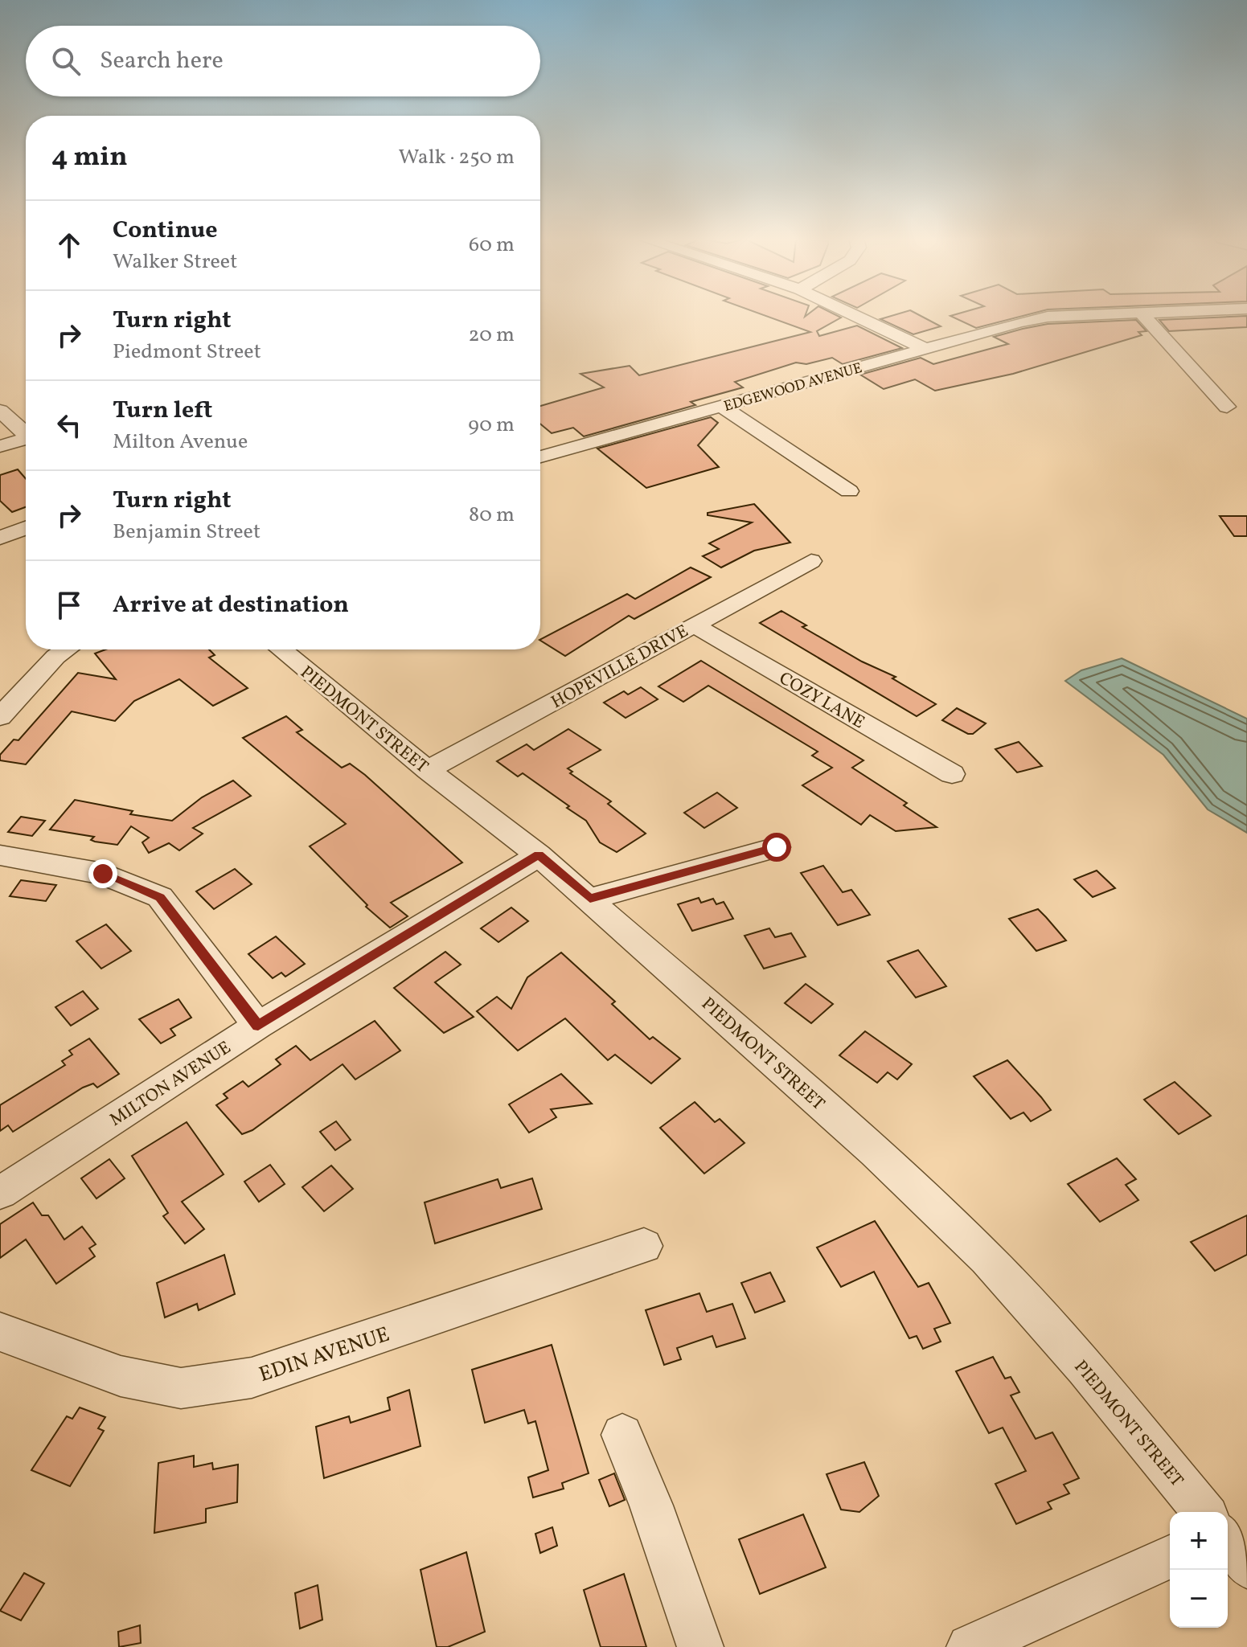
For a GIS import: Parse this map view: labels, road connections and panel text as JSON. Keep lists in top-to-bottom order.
{
  "streets": {
    "street": [
      "EDGEWOOD AVENUE",
      "HOPEVILLE DRIVE",
      "COZY LANE",
      "PIEDMONT STREET",
      "MILTON AVENUE",
      "EDIN AVENUE"
    ]
  },
  "crossings": [
    ["HOPEVILLE DRIVE", "COZY LANE"],
    ["HOPEVILLE DRIVE", "PIEDMONT STREET"],
    ["PIEDMONT STREET", "MILTON AVENUE"]
  ],
  "page": {
    "search": "Search here",
    "heading": ["4 min", "Walk · 250 m"],
    "list": [
      ["Continue", "Walker Street", "60 m"],
      ["Turn right", "Piedmont Street", "20 m"],
      ["Turn left", "Milton Avenue", "90 m"],
      ["Turn right", "Benjamin Street", "80 m"],
      "Arrive at destination"
    ],
    "map_buttons": ["+", "−"]
  }
}
